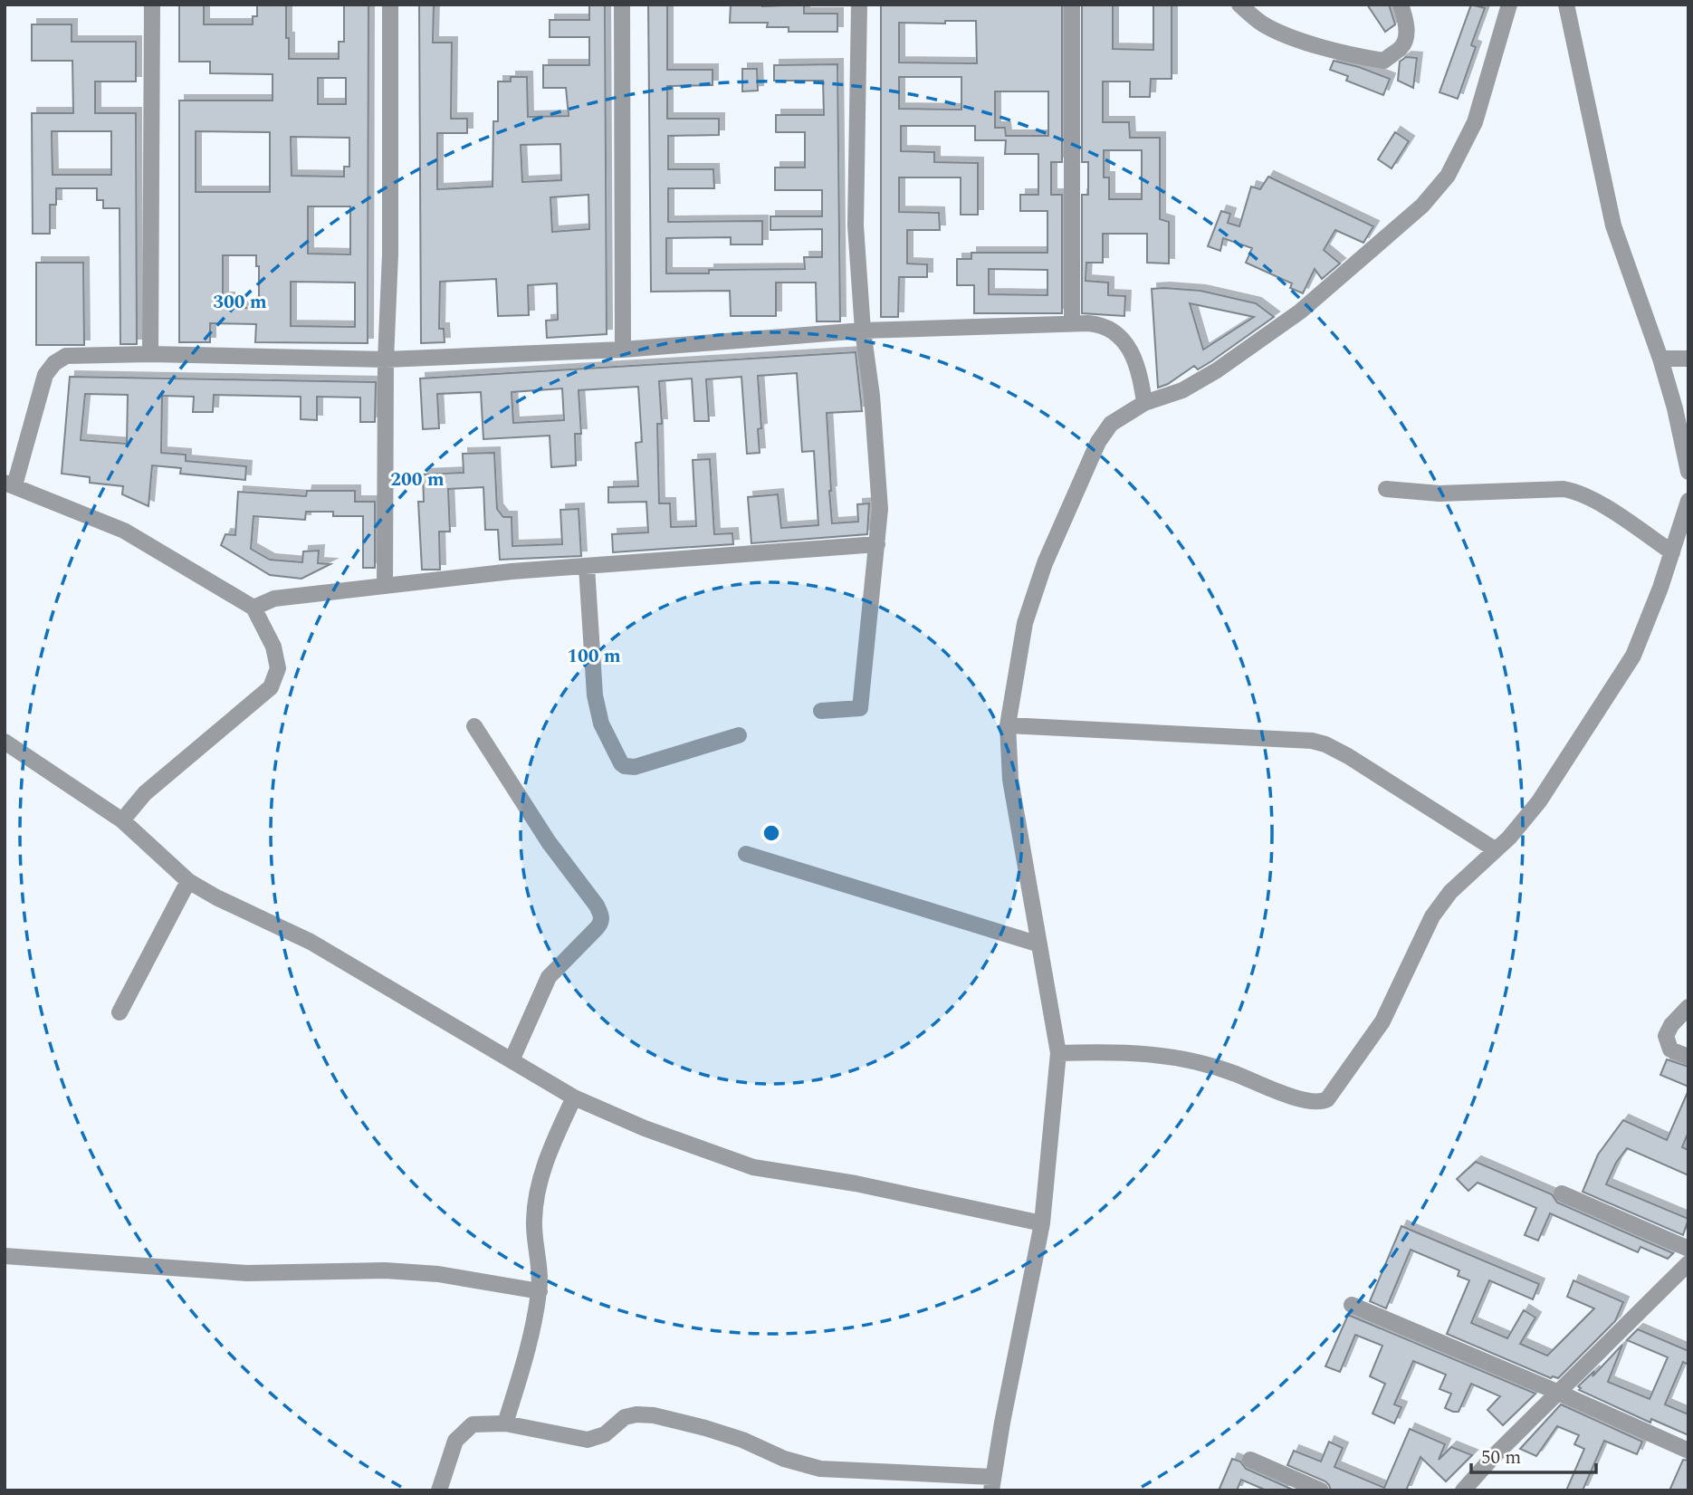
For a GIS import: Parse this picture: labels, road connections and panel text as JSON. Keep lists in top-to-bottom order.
{
  "scale_bar": "50 m",
  "rings": ["300 m", "200 m", "100 m"]
}
